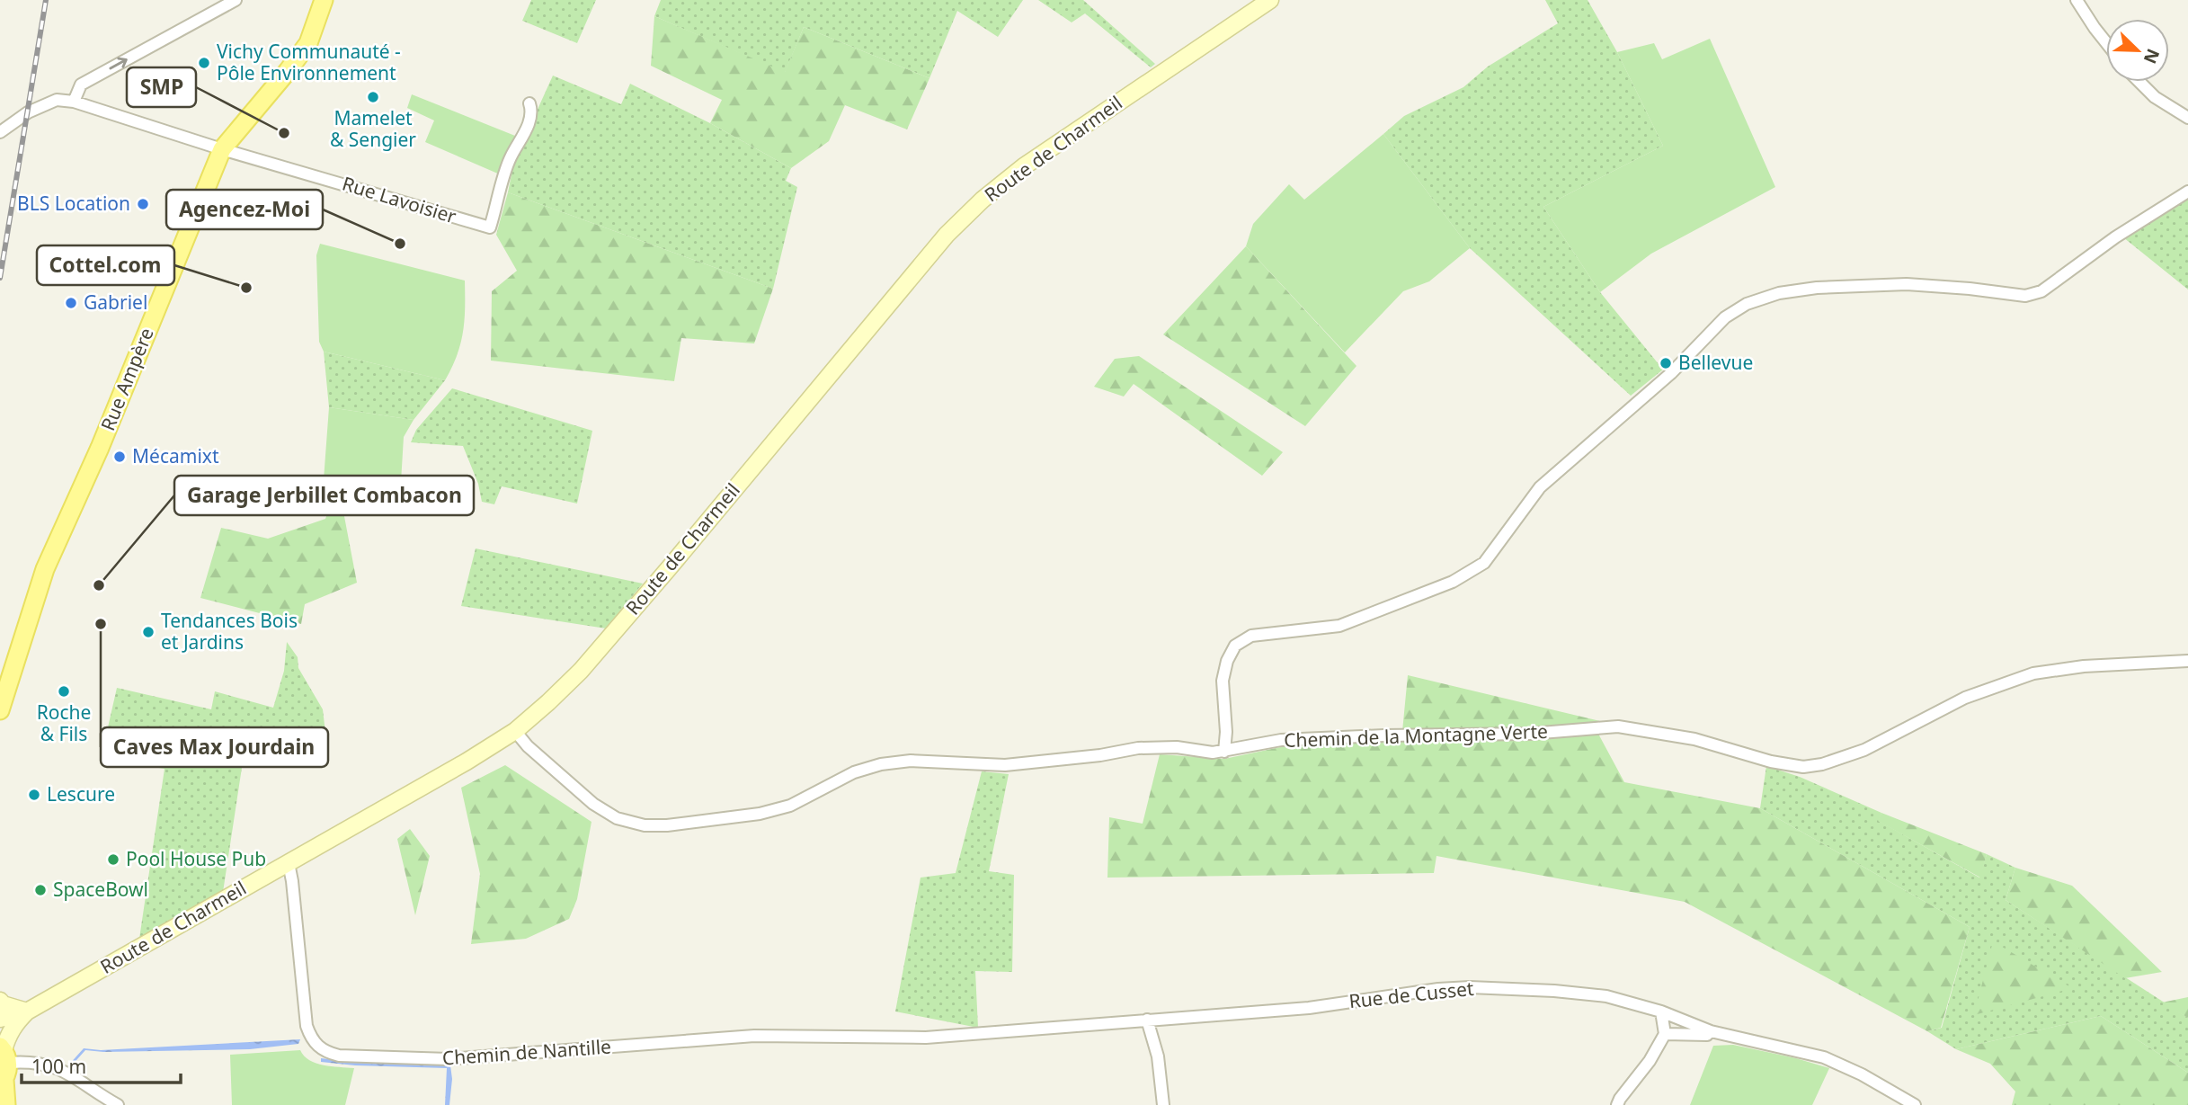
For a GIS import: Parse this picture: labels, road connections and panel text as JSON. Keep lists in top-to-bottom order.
{
  "streets": {
    "main road": ["Route de Charmeil", "Rue Ampère"],
    "street": [
      "Rue Lavoisier",
      "Chemin de la Montagne Verte",
      "Rue de Cusset",
      "Chemin de Nantille"
    ]
  },
  "crossings": [
    ["Route de Charmeil", "Chemin de la Montagne Verte"],
    ["Route de Charmeil", "Chemin de Nantille"],
    ["Rue Lavoisier", "Rue Ampère"],
    ["Rue de Cusset", "Chemin de Nantille"]
  ],
  "places": [
    "Vichy Communauté - Pôle Environnement",
    "Mamelet & Sengier",
    "SMP",
    "BLS Location",
    "Agencez-Moi",
    "Cottel.com",
    "Gabriel",
    "Bellevue",
    "Mécamixt",
    "Garage Jerbillet Combacon",
    "Caves Max Jourdain",
    "Tendances Bois et Jardins",
    "Roche & Fils",
    "Lescure",
    "Pool House Pub",
    "SpaceBowl"
  ],
  "scale_bar": "100 m",
  "north": "bottom right"
}
